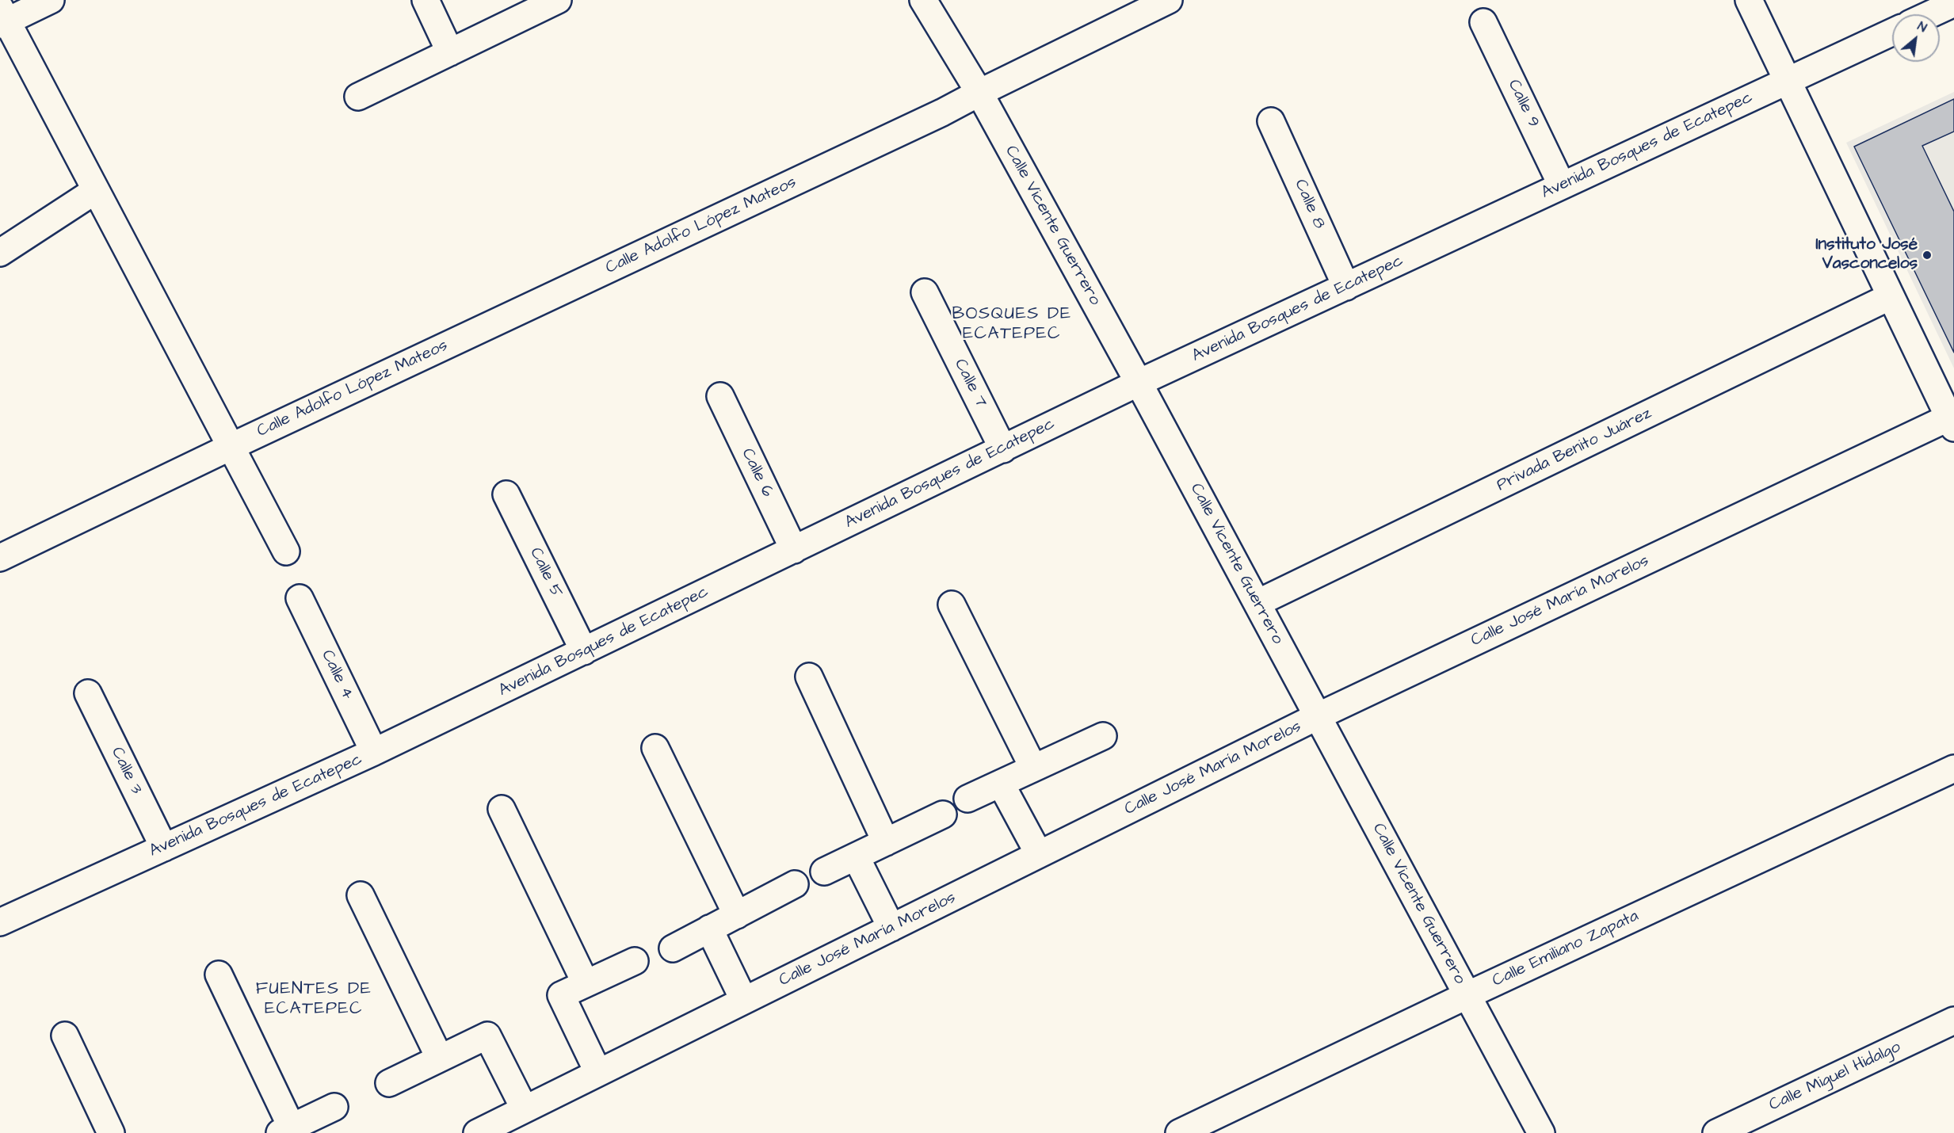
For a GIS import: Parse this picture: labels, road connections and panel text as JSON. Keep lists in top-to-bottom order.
{
  "streets": {
    "street": [
      "Calle 9",
      "Avenida Bosques de Ecatepec",
      "Calle 8",
      "Calle Adolfo López Mateos",
      "Calle Vicente Guerrero",
      "Calle 7",
      "Privada Benito Juárez",
      "Calle 6",
      "Calle 5",
      "Calle José María Morelos",
      "Calle 4",
      "Calle 3",
      "Calle Emiliano Zapata",
      "Calle Miguel Hidalgo"
    ]
  },
  "crossings": [
    ["Calle 9", "Avenida Bosques de Ecatepec"],
    ["Avenida Bosques de Ecatepec", "Calle 8"],
    ["Avenida Bosques de Ecatepec", "Calle Vicente Guerrero"],
    ["Avenida Bosques de Ecatepec", "Calle 7"],
    ["Avenida Bosques de Ecatepec", "Calle 6"],
    ["Avenida Bosques de Ecatepec", "Calle 5"],
    ["Avenida Bosques de Ecatepec", "Calle 4"],
    ["Avenida Bosques de Ecatepec", "Calle 3"],
    ["Calle Adolfo López Mateos", "Calle Vicente Guerrero"],
    ["Calle Vicente Guerrero", "Privada Benito Juárez"],
    ["Calle Vicente Guerrero", "Calle José María Morelos"],
    ["Calle Vicente Guerrero", "Calle Emiliano Zapata"]
  ],
  "districts": ["BOSQUES DE ECATEPEC", "FUENTES DE ECATEPEC"],
  "places": ["Instituto José Vasconcelos"],
  "north": "top right"
}
